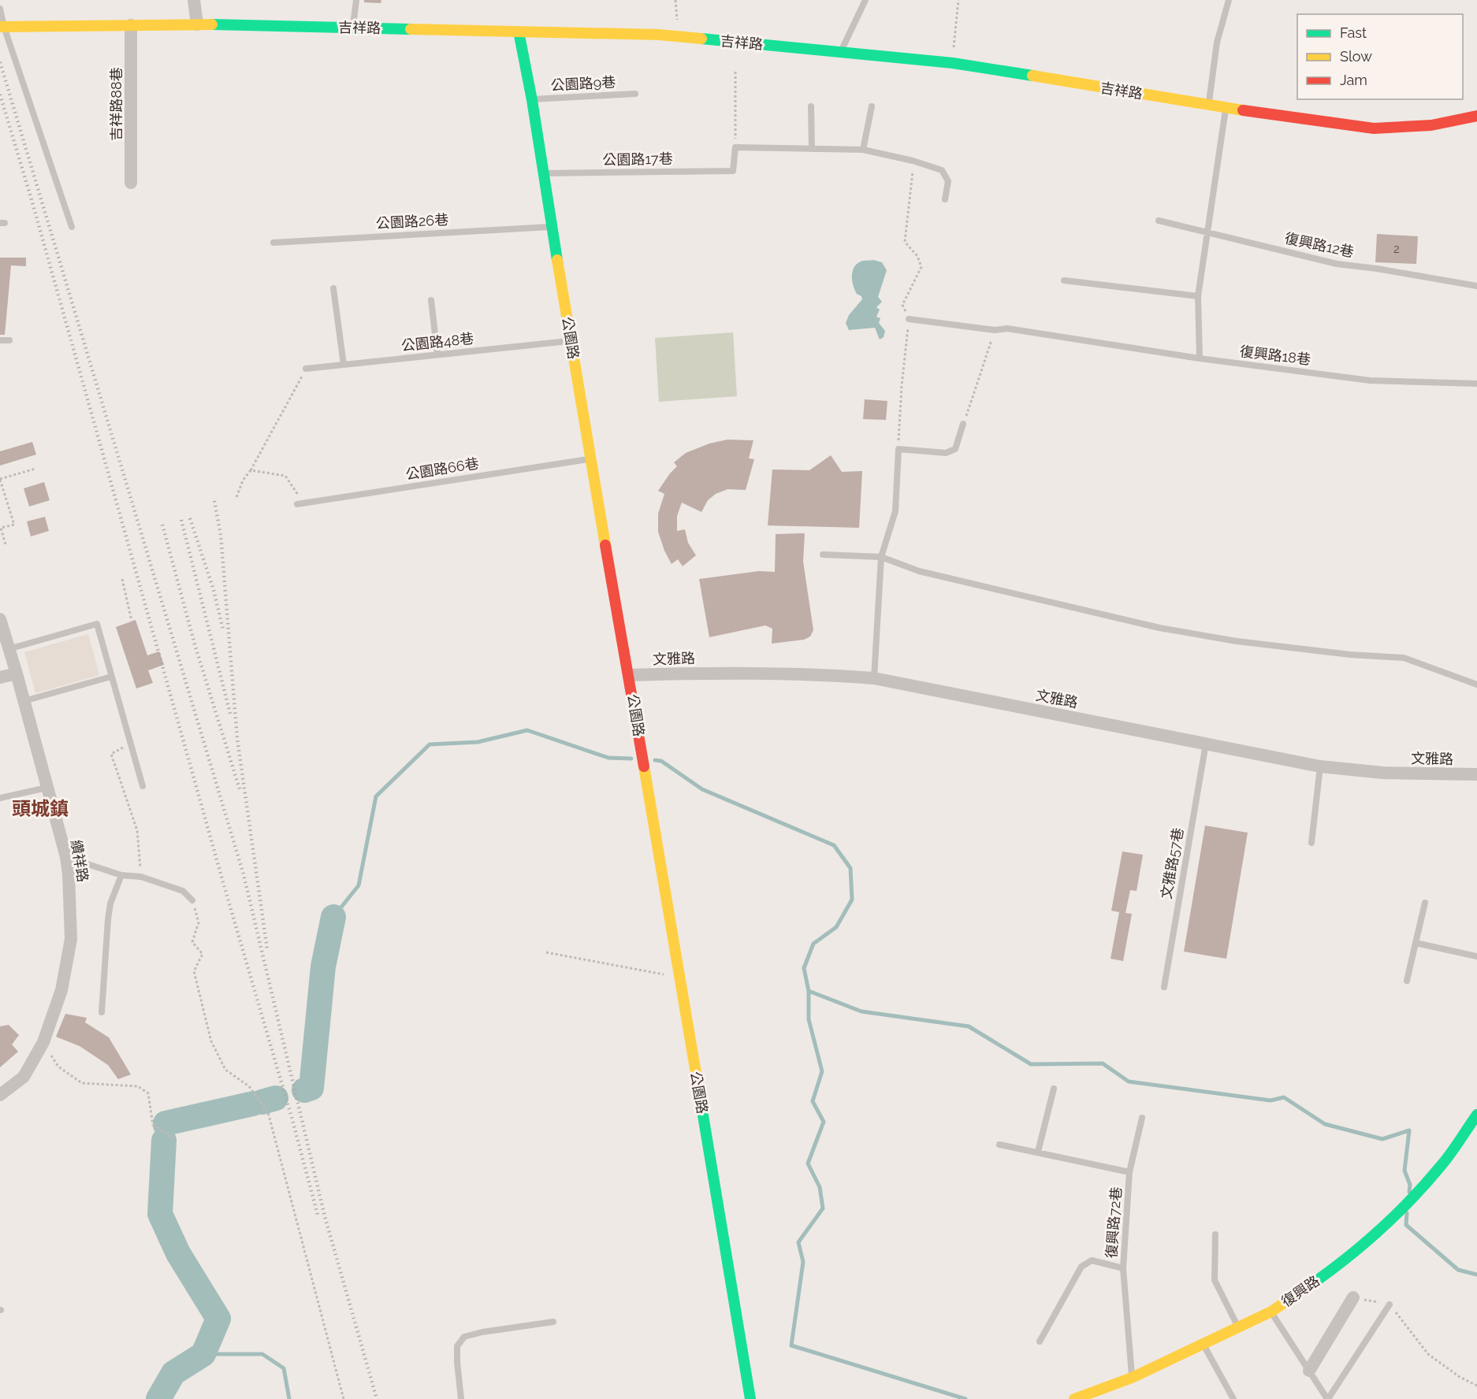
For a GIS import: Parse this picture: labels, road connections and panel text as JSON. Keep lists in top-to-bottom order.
{
  "streets": {
    "street": [
      "吉祥路",
      "吉祥路88巷",
      "公園路",
      "文雅路",
      "纘祥路",
      "復興路"
    ],
    "lane": [
      "公園路9巷",
      "公園路17巷",
      "公園路26巷",
      "復興路12巷",
      "公園路48巷",
      "復興路18巷",
      "公園路66巷",
      "文雅路57巷",
      "復興路72巷"
    ]
  },
  "crossings": [
    ["吉祥路", "吉祥路88巷"],
    ["吉祥路", "公園路"],
    ["公園路9巷", "公園路"],
    ["公園路17巷", "公園路"],
    ["公園路26巷", "公園路"],
    ["公園路", "公園路48巷"],
    ["公園路", "公園路66巷"],
    ["公園路", "文雅路"],
    ["文雅路", "文雅路57巷"],
    ["復興路72巷", "復興路"]
  ],
  "districts": ["頭城鎮"],
  "house_numbers": ["2"],
  "legend": ["Fast", "Slow", "Jam"]
}
